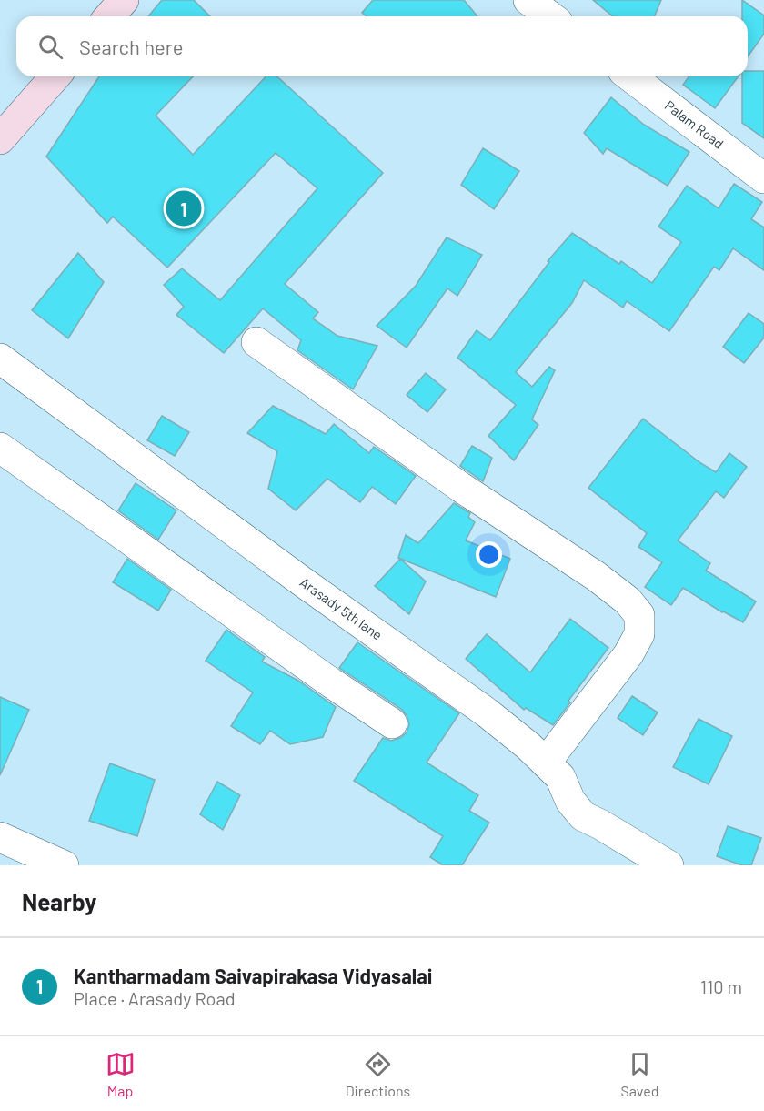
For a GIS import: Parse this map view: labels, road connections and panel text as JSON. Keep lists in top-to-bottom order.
{
  "streets": {
    "street": ["Palam Road", "Arasady 5th lane"]
  },
  "page": {
    "search": "Search here",
    "pins": "1",
    "heading": "Nearby",
    "list": [
      {
        "mark": "1",
        "name": "Kantharmadam Saivapirakasa Vidyasalai",
        "note": "Place · Arasady Road",
        "value": "110 m"
      }
    ],
    "nav": ["Map", "Directions", "Saved"]
  }
}
